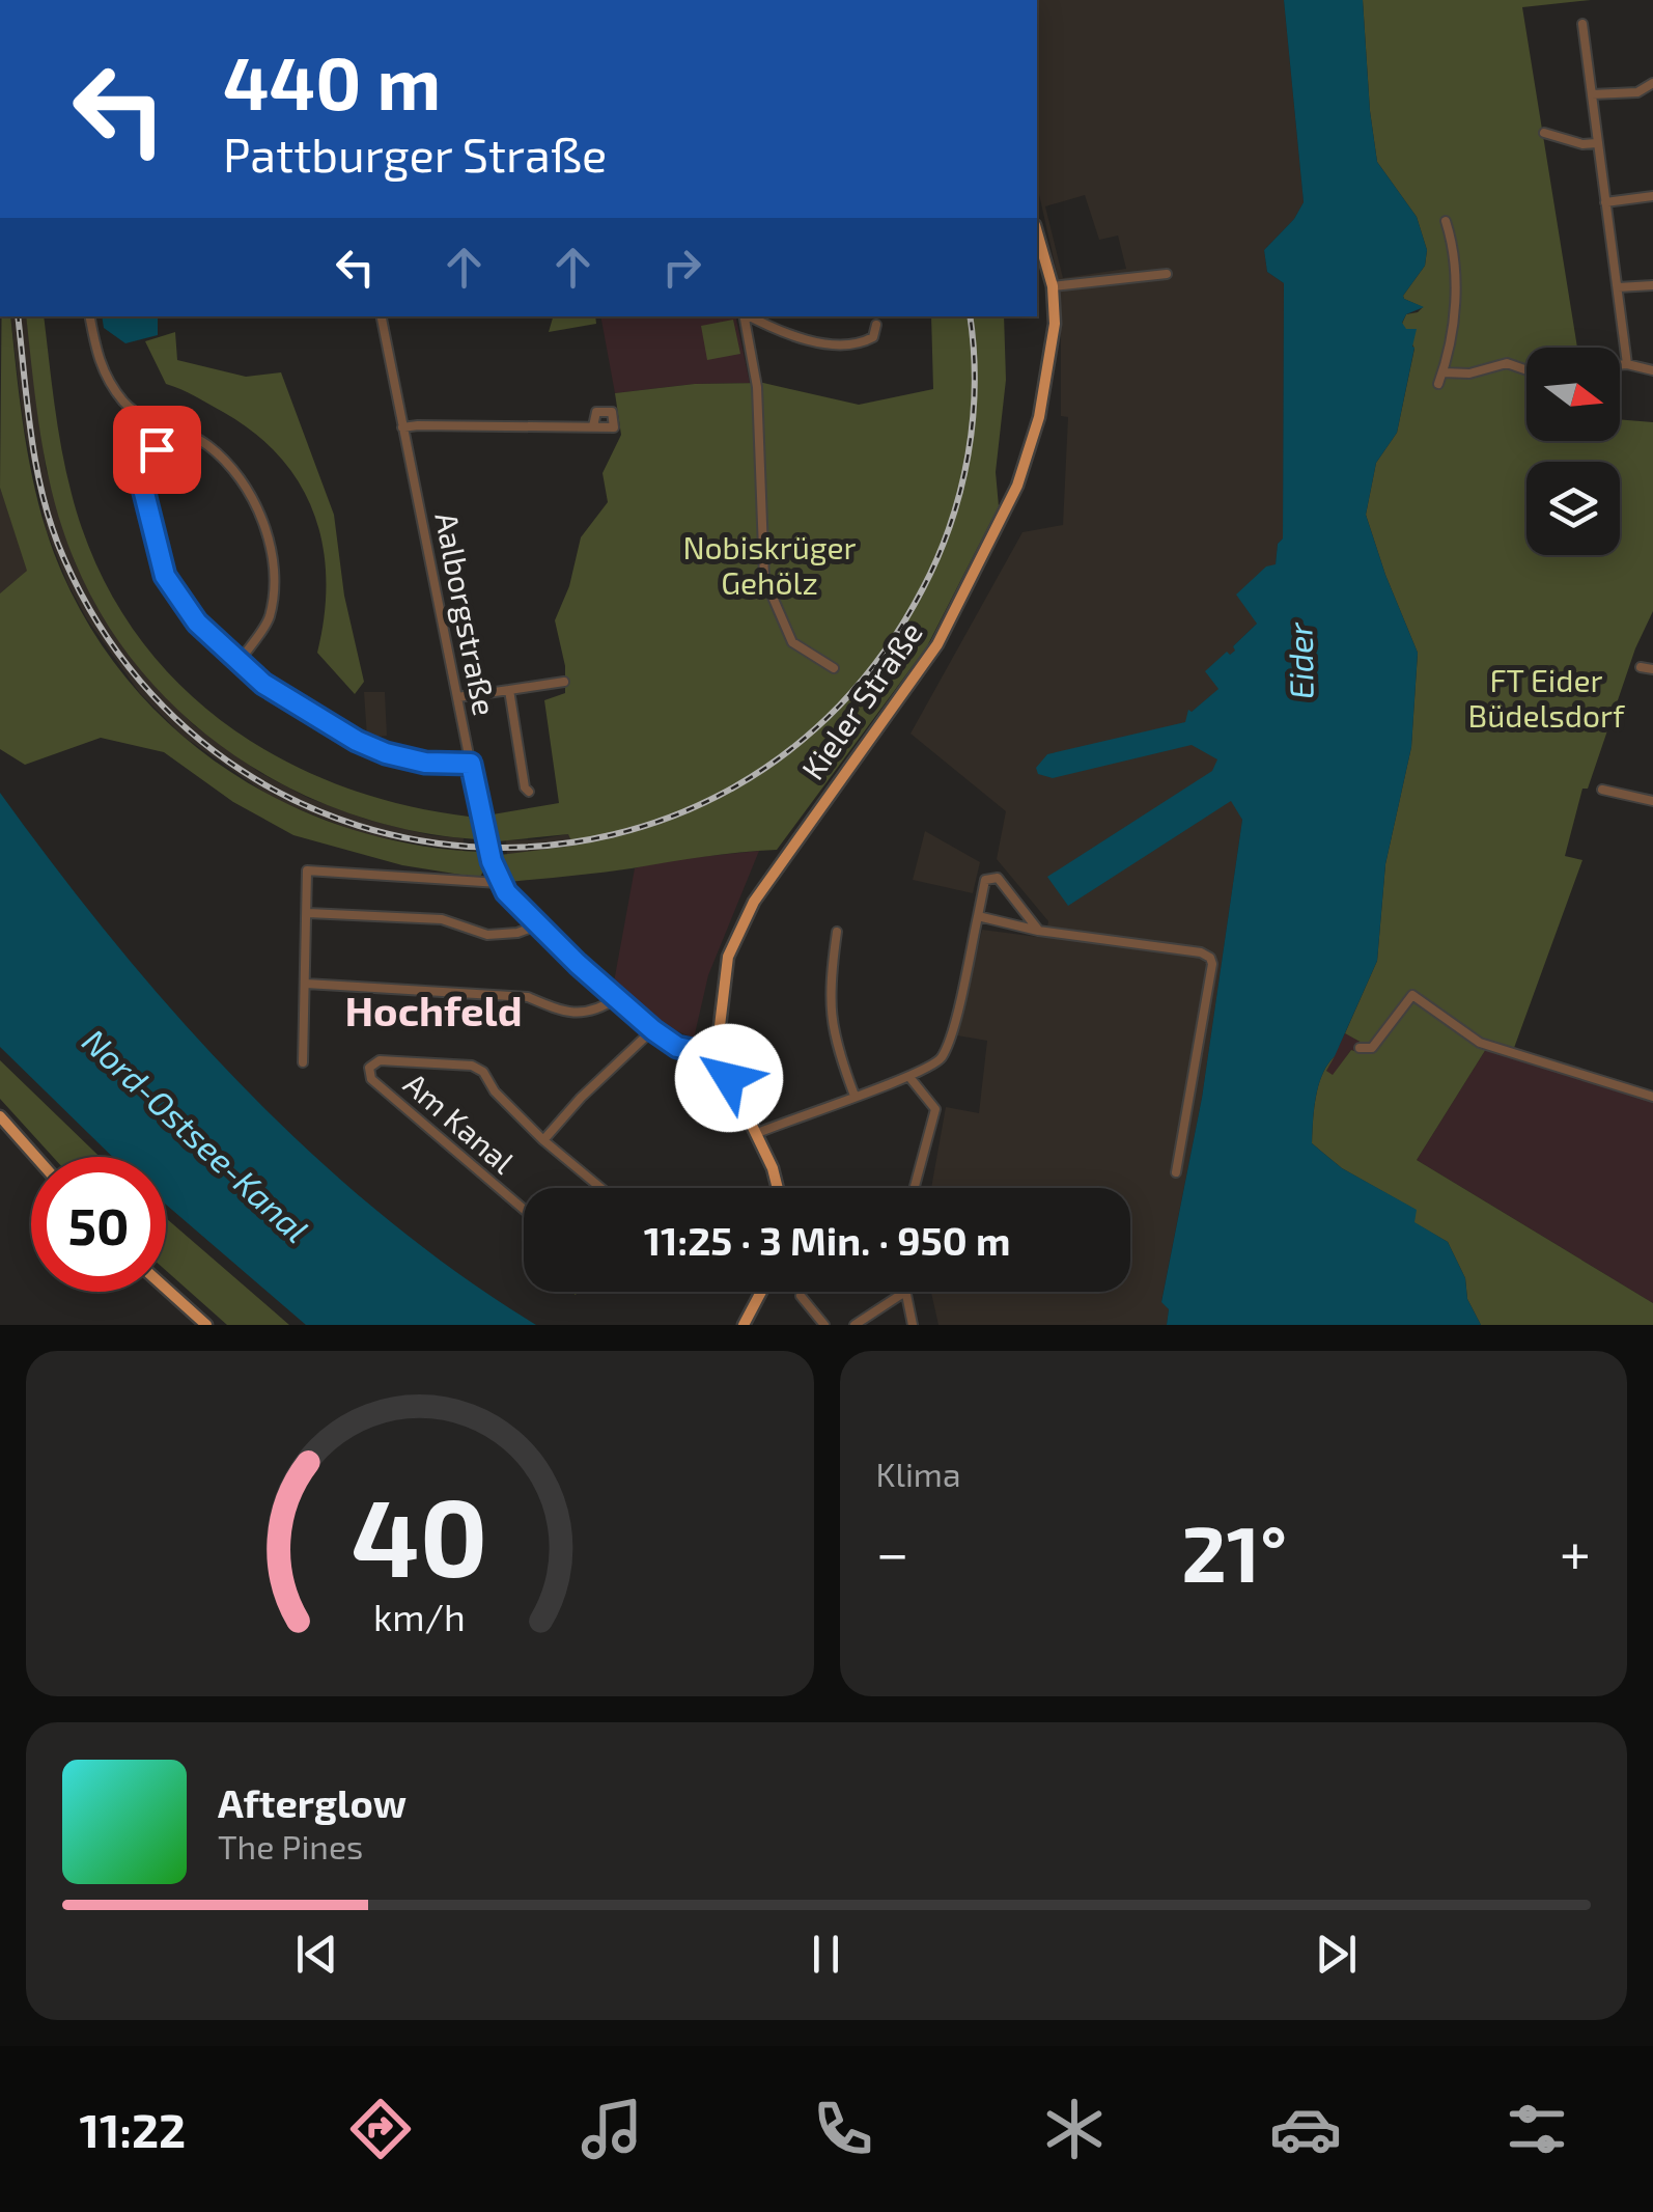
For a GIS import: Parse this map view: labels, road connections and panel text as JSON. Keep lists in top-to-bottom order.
{
  "streets": {
    "main road": ["Kieler Straße"],
    "street": ["Aalborgstraße", "Am Kanal"]
  },
  "crossings": [
    ["Aalborgstraße", "Kieler Straße"],
    ["Aalborgstraße", "Am Kanal"]
  ],
  "districts": ["Hochfeld"],
  "water": ["Eider", "Nord-Ostsee-Kanal"],
  "parks": ["Nobiskrüger Gehölz", "FT Eider Büdelsdorf"],
  "north": "right",
  "page": {
    "turn": ["440 m", "Pattburger Straße"],
    "limit": "50",
    "trip": "11:25 · 3 Min. · 950 m",
    "tile": "Klima",
    "heat": ["−", "21°", "+"],
    "song": ["Afterglow", "The Pines"],
    "tabs": "11:22",
    "gauge": ["40", "km/h"]
  }
}
